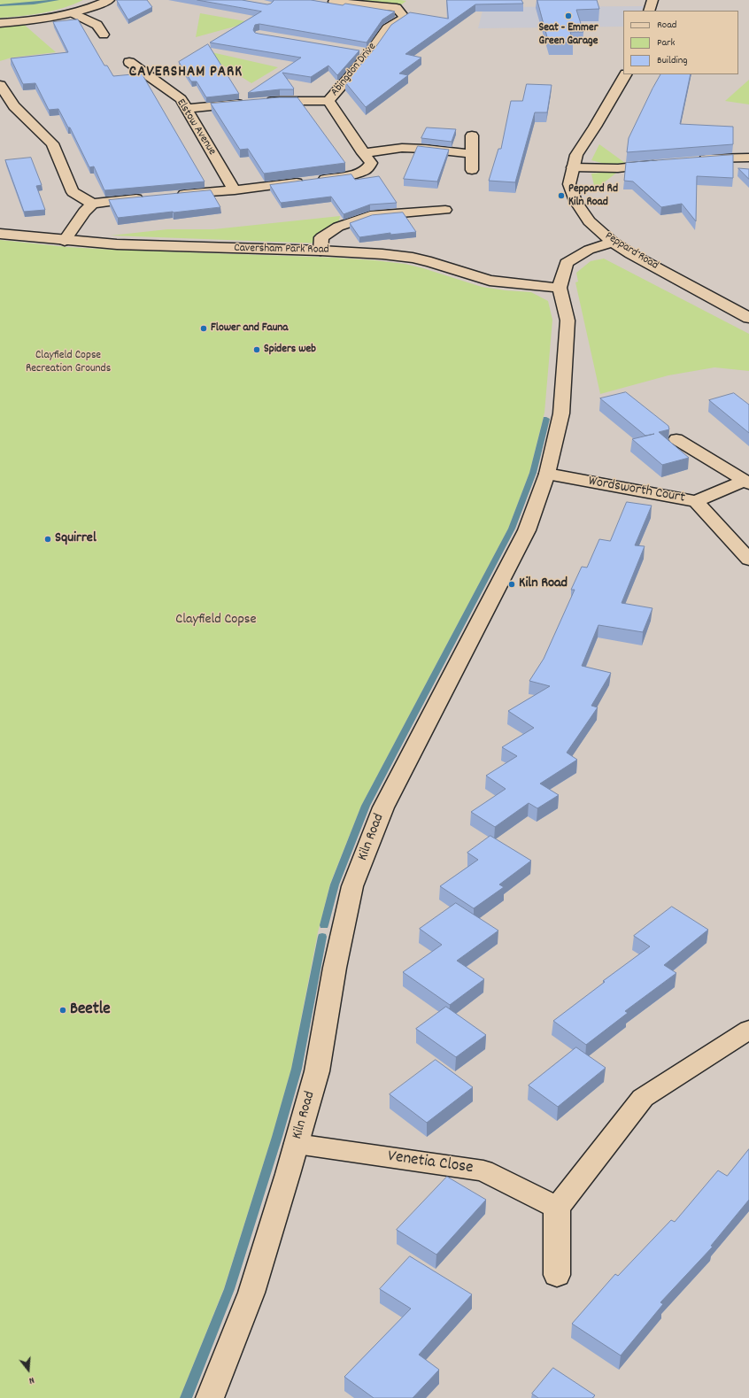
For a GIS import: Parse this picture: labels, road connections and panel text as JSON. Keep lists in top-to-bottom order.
{
  "streets": {
    "street": [
      "Abingdon Drive",
      "Elstow Avenue",
      "Caversham Park Road",
      "Peppard Road",
      "Wordsworth Court",
      "Kiln Road",
      "Venetia Close"
    ]
  },
  "crossings": [
    ["Abingdon Drive", "Elstow Avenue"],
    ["Caversham Park Road", "Kiln Road"],
    ["Peppard Road", "Kiln Road"],
    ["Wordsworth Court", "Kiln Road"],
    ["Kiln Road", "Venetia Close"]
  ],
  "districts": ["CAVERSHAM PARK"],
  "parks": ["Clayfield Copse Recreation Grounds", "Clayfield Copse"],
  "places": [
    "Seat - Emmer Green Garage",
    "Peppard Rd Kiln Road",
    "Flower and Fauna",
    "Spiders web",
    "Squirrel",
    "Kiln Road",
    "Beetle"
  ],
  "legend": ["Road", "Park", "Building"],
  "north": "bottom"
}
